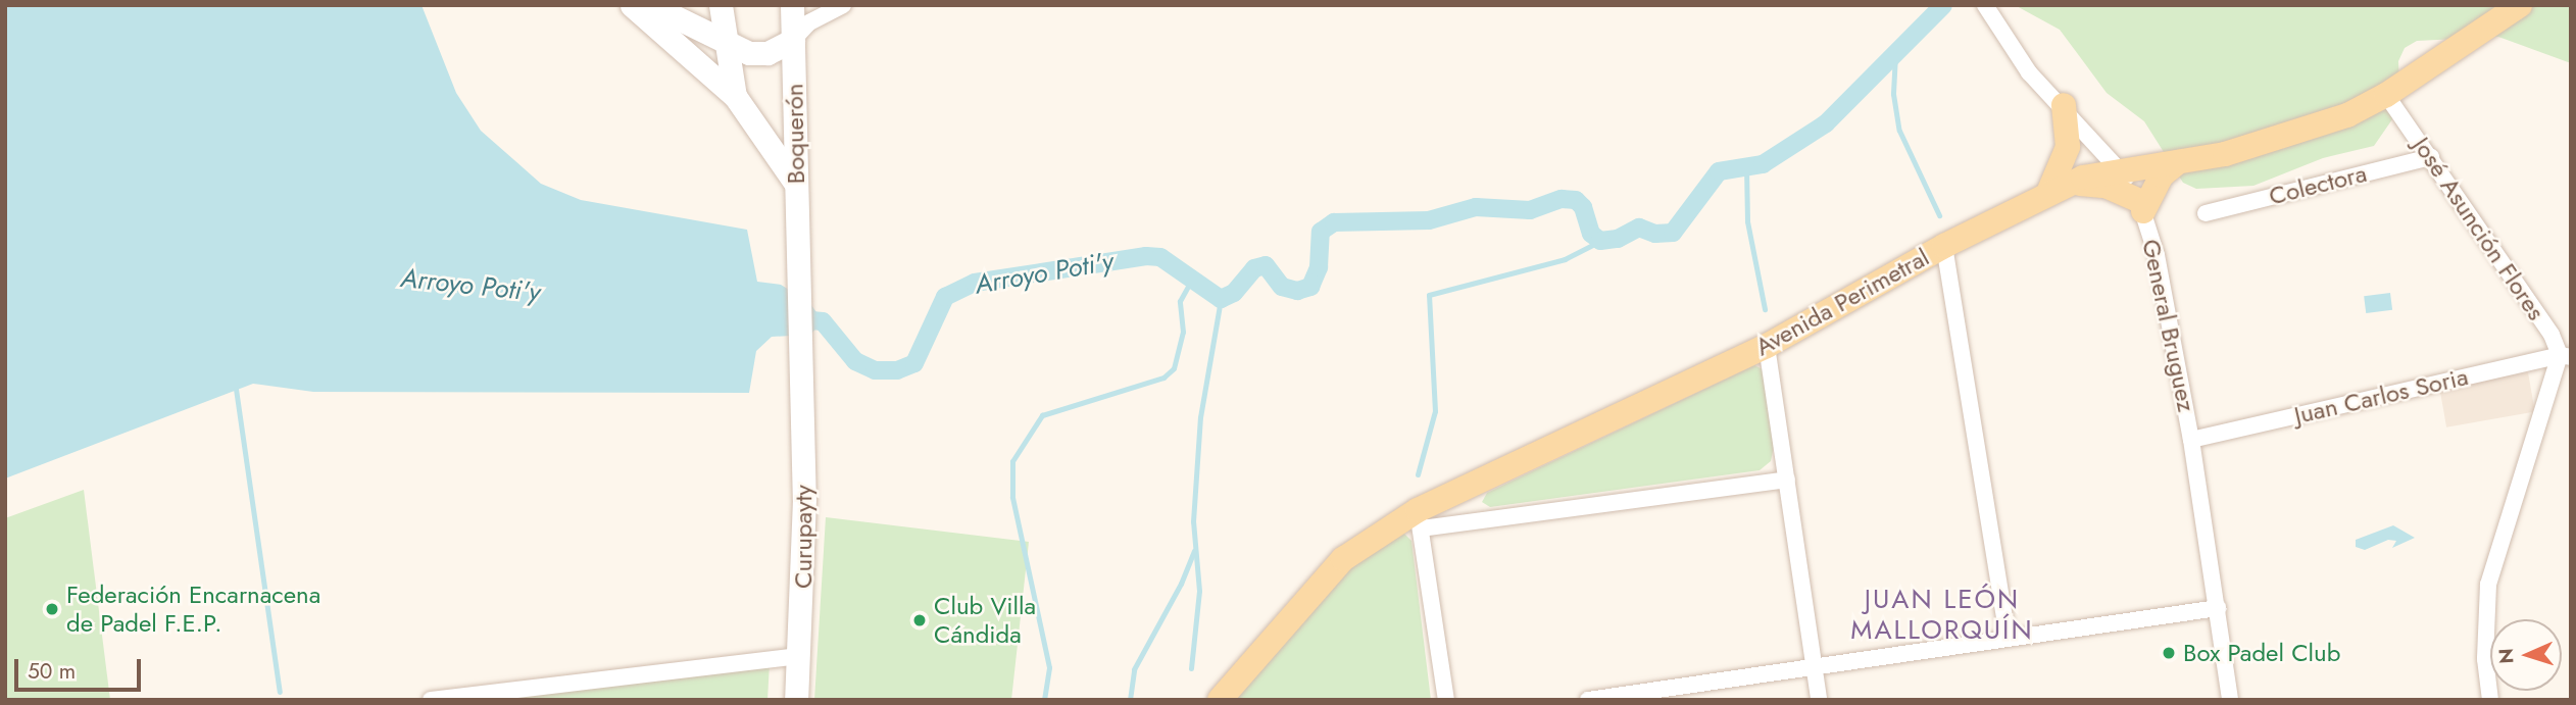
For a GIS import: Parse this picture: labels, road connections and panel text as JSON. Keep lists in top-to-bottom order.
{
  "streets": {
    "main road": ["Avenida Perimetral"],
    "street": [
      "Boquerón",
      "Colectora",
      "José Asunción Flores",
      "General Bruguez",
      "Juan Carlos Soria",
      "Curupayty"
    ]
  },
  "crossings": [
    ["Boquerón", "Curupayty"],
    ["Colectora", "José Asunción Flores"],
    ["José Asunción Flores", "Avenida Perimetral"],
    ["José Asunción Flores", "Juan Carlos Soria"],
    ["Avenida Perimetral", "General Bruguez"],
    ["General Bruguez", "Juan Carlos Soria"]
  ],
  "districts": ["JUAN LEÓN MALLORQUÍN"],
  "water": ["Arroyo Poti'y"],
  "places": ["Federación Encarnacena de Padel F.E.P.", "Club Villa Cándida", "Box Padel Club"],
  "scale_bar": "50 m",
  "north": "left"
}
